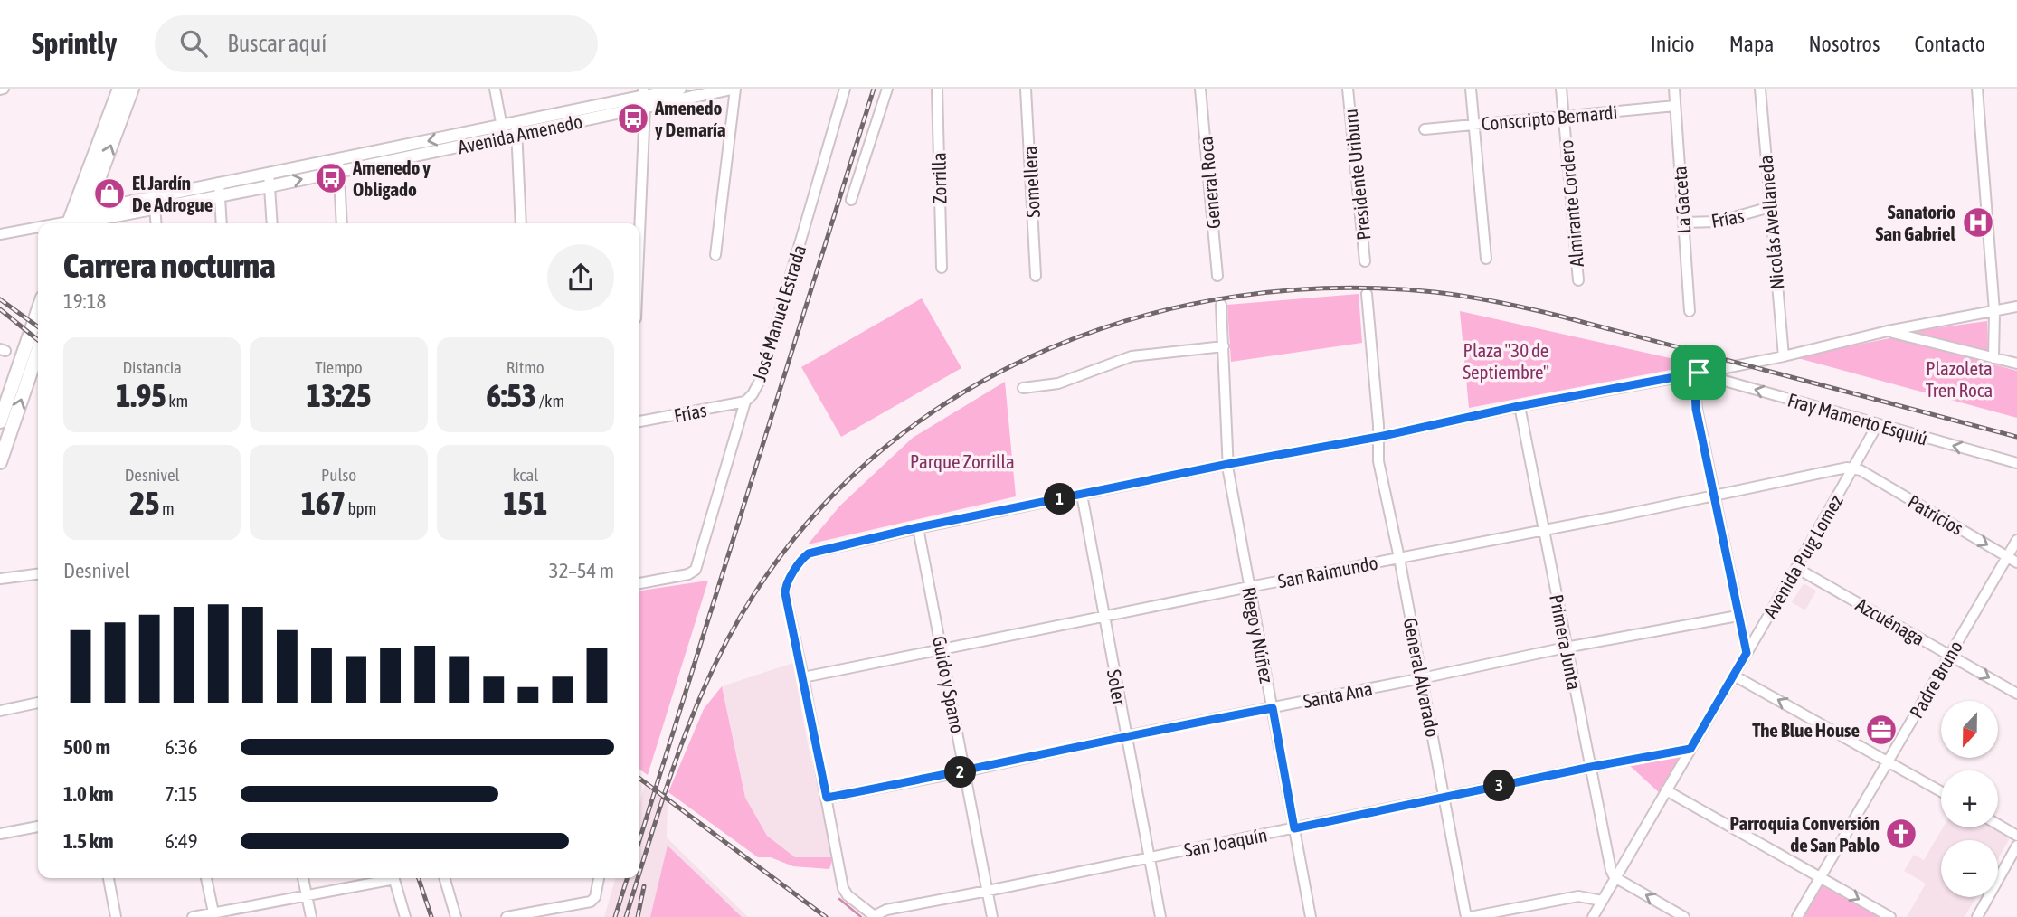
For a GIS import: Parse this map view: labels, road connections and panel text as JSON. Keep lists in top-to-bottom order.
{
  "streets": {
    "street": [
      "Conscripto Bernardi",
      "Avenida Amenedo",
      "Presidente Uriburu",
      "Zorrilla",
      "Somellera",
      "General Roca",
      "La Gaceta",
      "Almirante Cordero",
      "Frías",
      "Nicolás Avellaneda",
      "José Manuel Estrada",
      "Fray Mamerto Esquiú",
      "Patricios",
      "Avenida Puig Lomez",
      "San Raimundo",
      "Azcuénaga",
      "Riego y Núñez",
      "Primera Junta",
      "General Alvarado",
      "Padre Bruno",
      "Guido y Spano",
      "Soler",
      "Santa Ana",
      "San Joaquín"
    ]
  },
  "crossings": [
    ["Conscripto Bernardi", "La Gaceta"],
    ["Conscripto Bernardi", "Almirante Cordero"],
    ["La Gaceta", "Frías"],
    ["Frías", "Nicolás Avellaneda"],
    ["Frías", "José Manuel Estrada"],
    ["Fray Mamerto Esquiú", "Avenida Puig Lomez"],
    ["Patricios", "Avenida Puig Lomez"],
    ["Patricios", "San Raimundo"],
    ["Patricios", "Padre Bruno"],
    ["Avenida Puig Lomez", "San Raimundo"],
    ["Avenida Puig Lomez", "Azcuénaga"],
    ["Avenida Puig Lomez", "Primera Junta"],
    ["Avenida Puig Lomez", "San Joaquín"],
    ["San Raimundo", "Riego y Núñez"],
    ["San Raimundo", "Primera Junta"],
    ["San Raimundo", "General Alvarado"],
    ["San Raimundo", "Guido y Spano"],
    ["San Raimundo", "Soler"],
    ["Azcuénaga", "Padre Bruno"],
    ["Riego y Núñez", "Santa Ana"],
    ["Riego y Núñez", "San Joaquín"],
    ["Primera Junta", "Santa Ana"],
    ["Primera Junta", "San Joaquín"],
    ["General Alvarado", "Santa Ana"],
    ["General Alvarado", "San Joaquín"],
    ["Guido y Spano", "Santa Ana"],
    ["Guido y Spano", "San Joaquín"],
    ["Soler", "Santa Ana"],
    ["Soler", "San Joaquín"]
  ],
  "one_way": ["Fray Mamerto Esquiú", "Patricios"],
  "parks": ["Plaza \"30 de Septiembre\"", "Plazoleta Tren Roca", "Parque Zorrilla"],
  "places": {
    "bus stop": ["Amenedo y Demaría", "Amenedo y Obligado"],
    "shop": ["El Jardín De Adrogue"],
    "hospital": ["Sanatorio San Gabriel"],
    "office": ["The Blue House"],
    "church": ["Parroquia Conversión de San Pablo"]
  },
  "north": "bottom",
  "page": {
    "header": "Sprintly",
    "search": "Buscar aquí",
    "nav": [
      "Inicio",
      "Mapa",
      "Nosotros",
      "Contacto"
    ],
    "heading": ["Carrera nocturna", "19:18"],
    "stats": [
      ["Distancia", "1.95 km"],
      ["Tiempo", "13:25"],
      ["Ritmo", "6:53 /km"],
      ["Desnivel", "25 m"],
      ["Pulso", "167 bpm"],
      ["kcal", "151"]
    ],
    "pins": ["1", "2", "3"],
    "chart": ["Desnivel", "32–54 m"],
    "map_buttons": ["+", "−"],
    "list": [
      {
        "name": "500 m",
        "note": "6:36"
      },
      {
        "name": "1.0 km",
        "note": "7:15"
      },
      {
        "name": "1.5 km",
        "note": "6:49"
      }
    ]
  }
}
